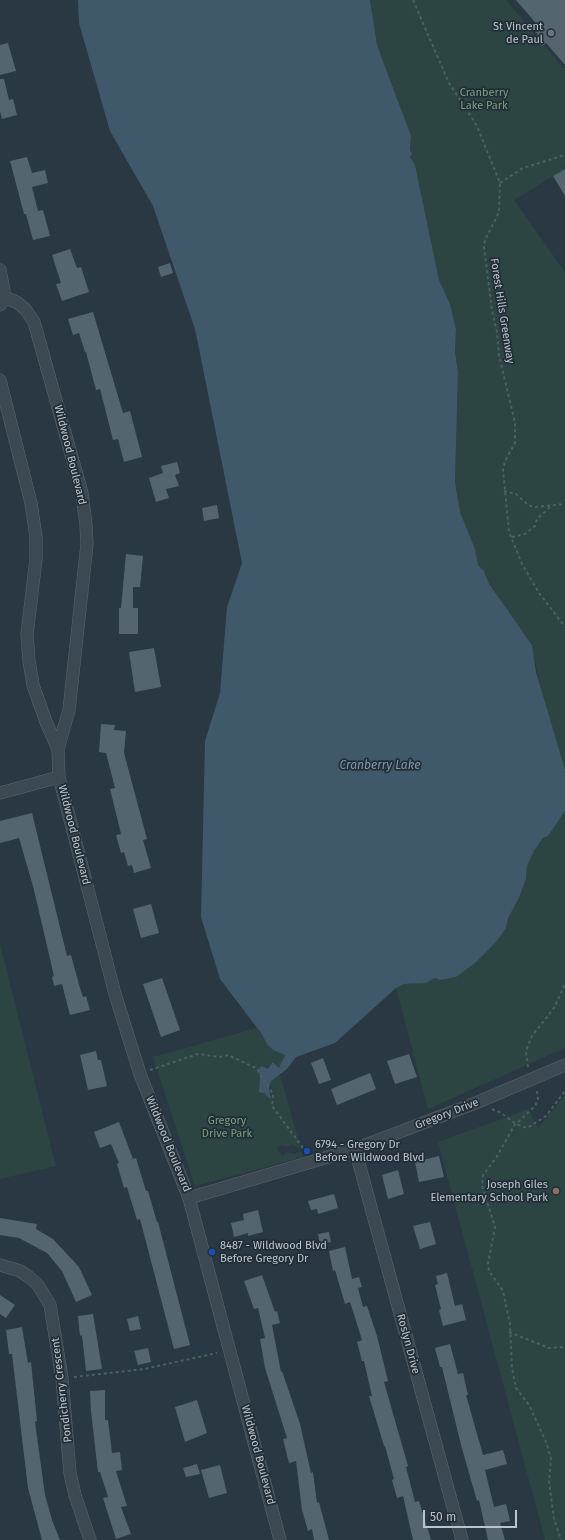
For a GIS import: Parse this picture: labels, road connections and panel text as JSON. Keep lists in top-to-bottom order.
{
  "streets": {
    "street": [
      "Wildwood Boulevard",
      "Gregory Drive",
      "Roslyn Drive",
      "Pondicherry Crescent"
    ],
    "path": ["Forest Hills Greenway"]
  },
  "crossings": [
    ["Wildwood Boulevard", "Gregory Drive"],
    ["Gregory Drive", "Roslyn Drive"]
  ],
  "water": ["Cranberry Lake"],
  "parks": ["Cranberry Lake Park", "Gregory Drive Park"],
  "places": [
    "St Vincent de Paul",
    "6794 - Gregory Dr Before Wildwood Blvd",
    "Joseph Giles Elementary School Park",
    "8487 - Wildwood Blvd Before Gregory Dr"
  ],
  "scale_bar": "50 m"
}
